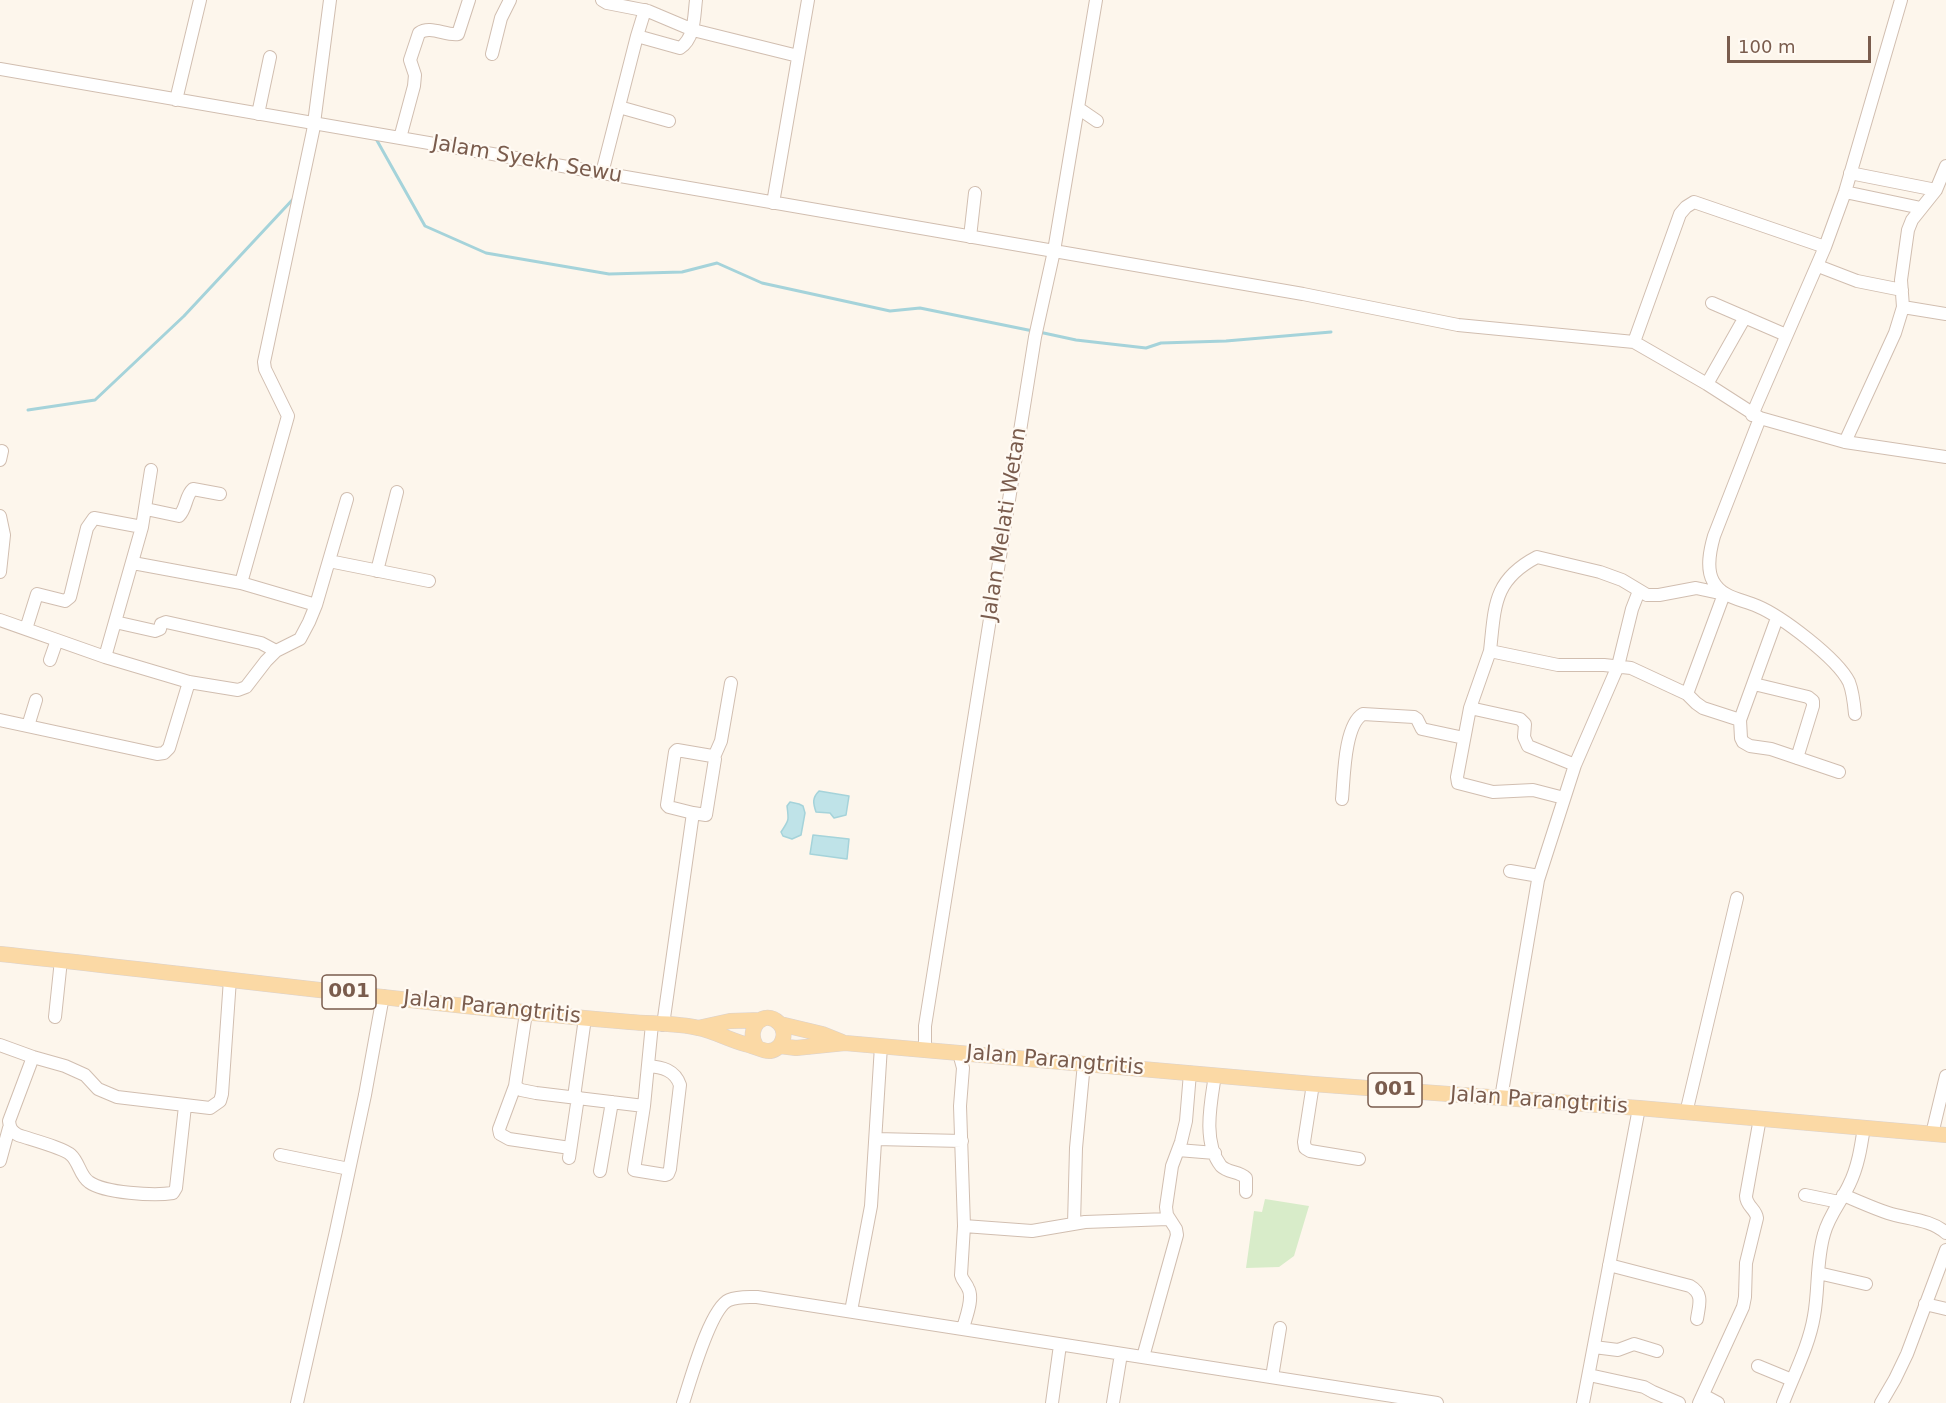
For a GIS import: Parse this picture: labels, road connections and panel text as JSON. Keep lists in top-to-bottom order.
{
  "streets": {
    "main road": ["001", "Jalan Parangtritis"],
    "street": ["Jalam Syekh Sewu", "Jalan Melati Wetan"]
  },
  "crossings": [
    ["Jalam Syekh Sewu", "Jalan Melati Wetan"],
    ["Jalan Melati Wetan", "Jalan Parangtritis"],
    ["001", "Jalan Parangtritis"]
  ],
  "scale_bar": "100 m"
}
